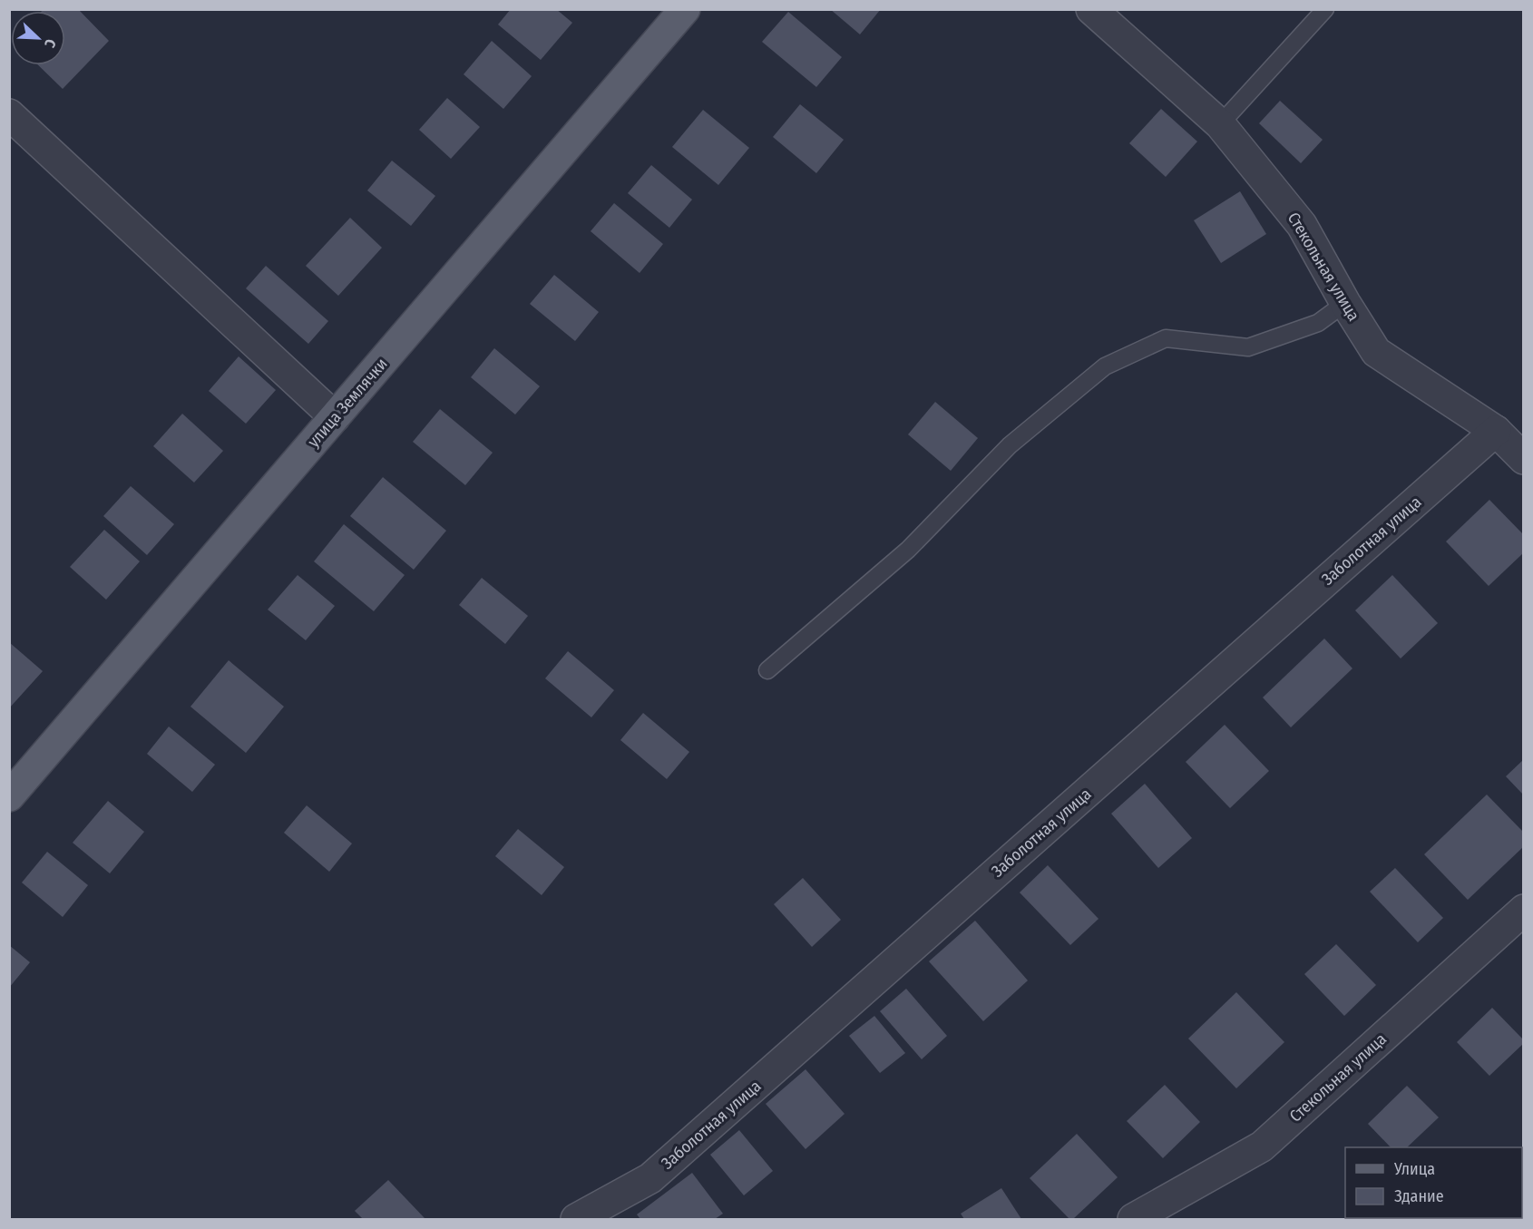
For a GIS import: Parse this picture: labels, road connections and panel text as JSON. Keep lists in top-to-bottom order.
{
  "streets": {
    "main road": ["улица Землячки"],
    "street": ["Стекольная улица", "Заболотная улица"]
  },
  "crossings": [
    ["Стекольная улица", "Заболотная улица"]
  ],
  "legend": ["Улица", "Здание"],
  "north": "bottom right"
}
